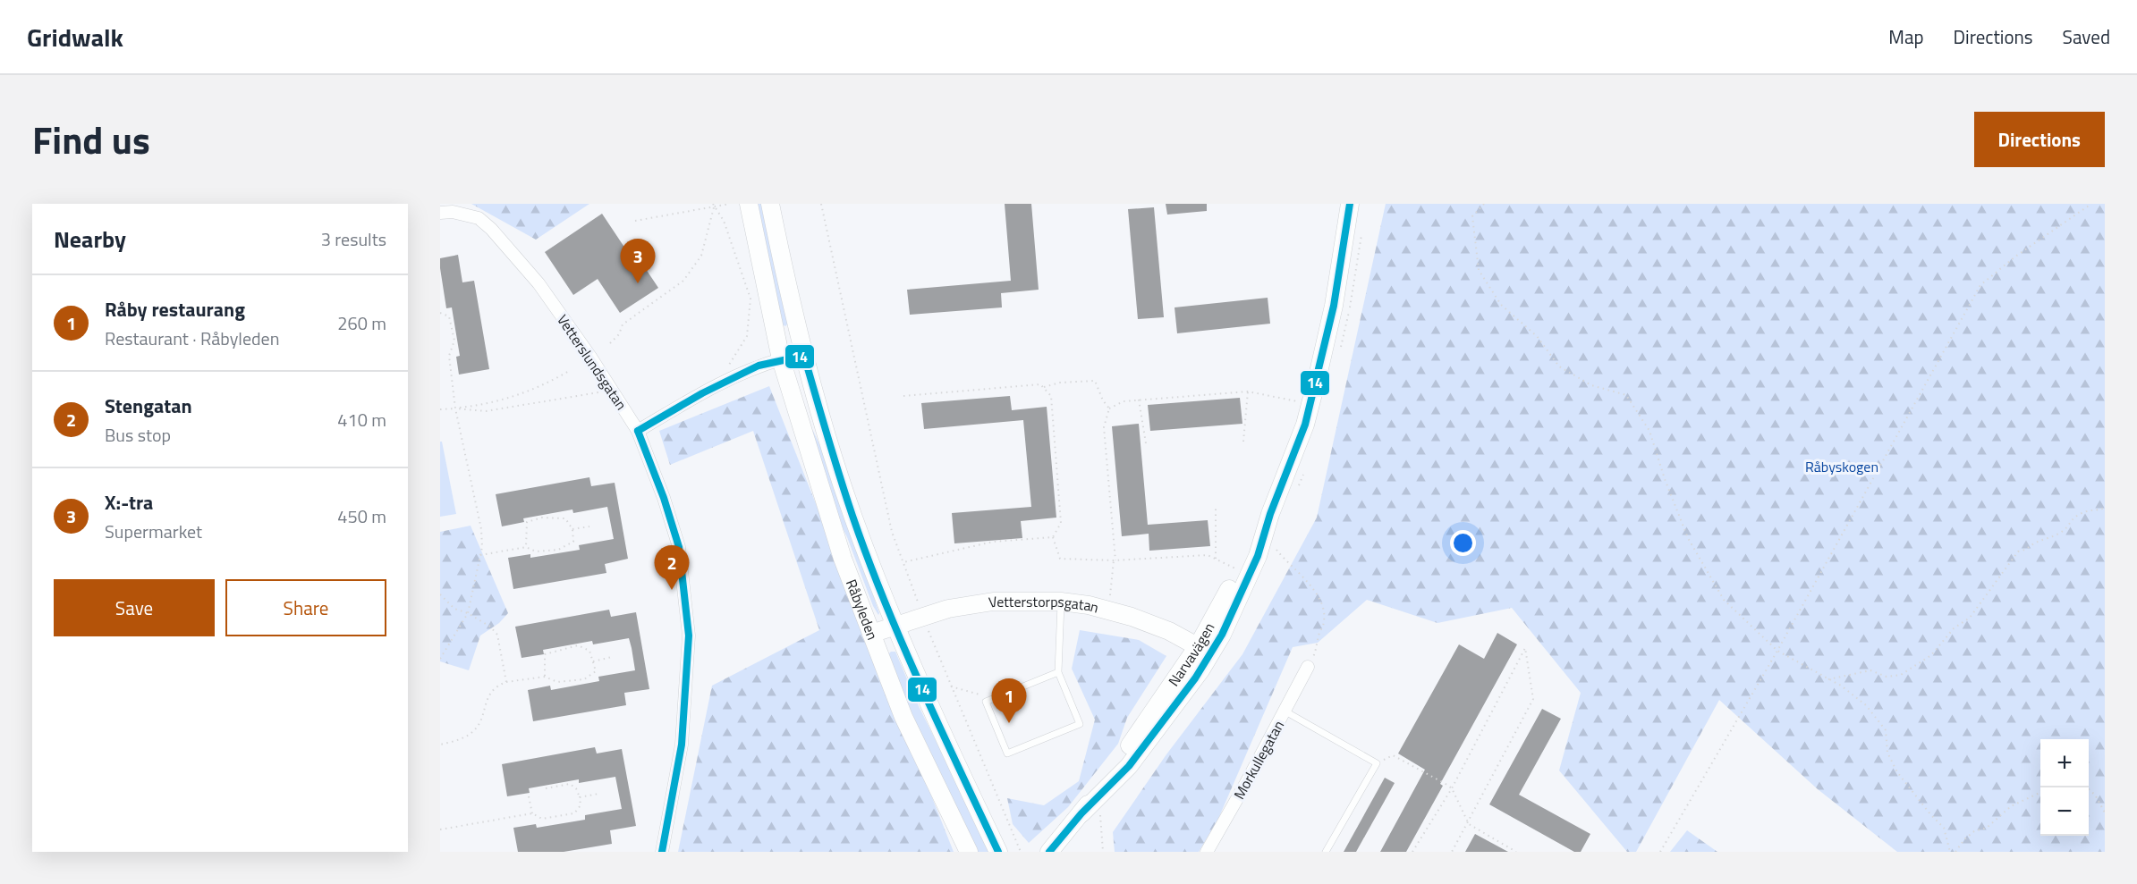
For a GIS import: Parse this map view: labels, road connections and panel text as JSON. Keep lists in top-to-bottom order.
{
  "streets": {
    "main road": ["Vetterstorpsgatan", "Råbyleden", "Narvavägen"],
    "street": ["Vetterslundsgatan", "Morkullegatan"]
  },
  "crossings": [
    ["Vetterstorpsgatan", "Råbyleden"],
    ["Vetterstorpsgatan", "Narvavägen"]
  ],
  "parks": ["Råbyskogen"],
  "lines": ["transit line 14"],
  "page": {
    "header": "Gridwalk",
    "nav": ["Map", "Directions", "Saved"],
    "title": "Find us",
    "buttons": [
      "Directions",
      ["Save", "Share"]
    ],
    "heading": ["Nearby", "3 results"],
    "pins": ["3", "2", "1"],
    "list": [
      {
        "mark": "1",
        "name": "Råby restaurang",
        "note": "Restaurant · Råbyleden",
        "value": "260 m"
      },
      {
        "mark": "2",
        "name": "Stengatan",
        "note": "Bus stop",
        "value": "410 m"
      },
      {
        "mark": "3",
        "name": "X:-tra",
        "note": "Supermarket",
        "value": "450 m"
      }
    ],
    "map_buttons": ["+", "−"]
  }
}
